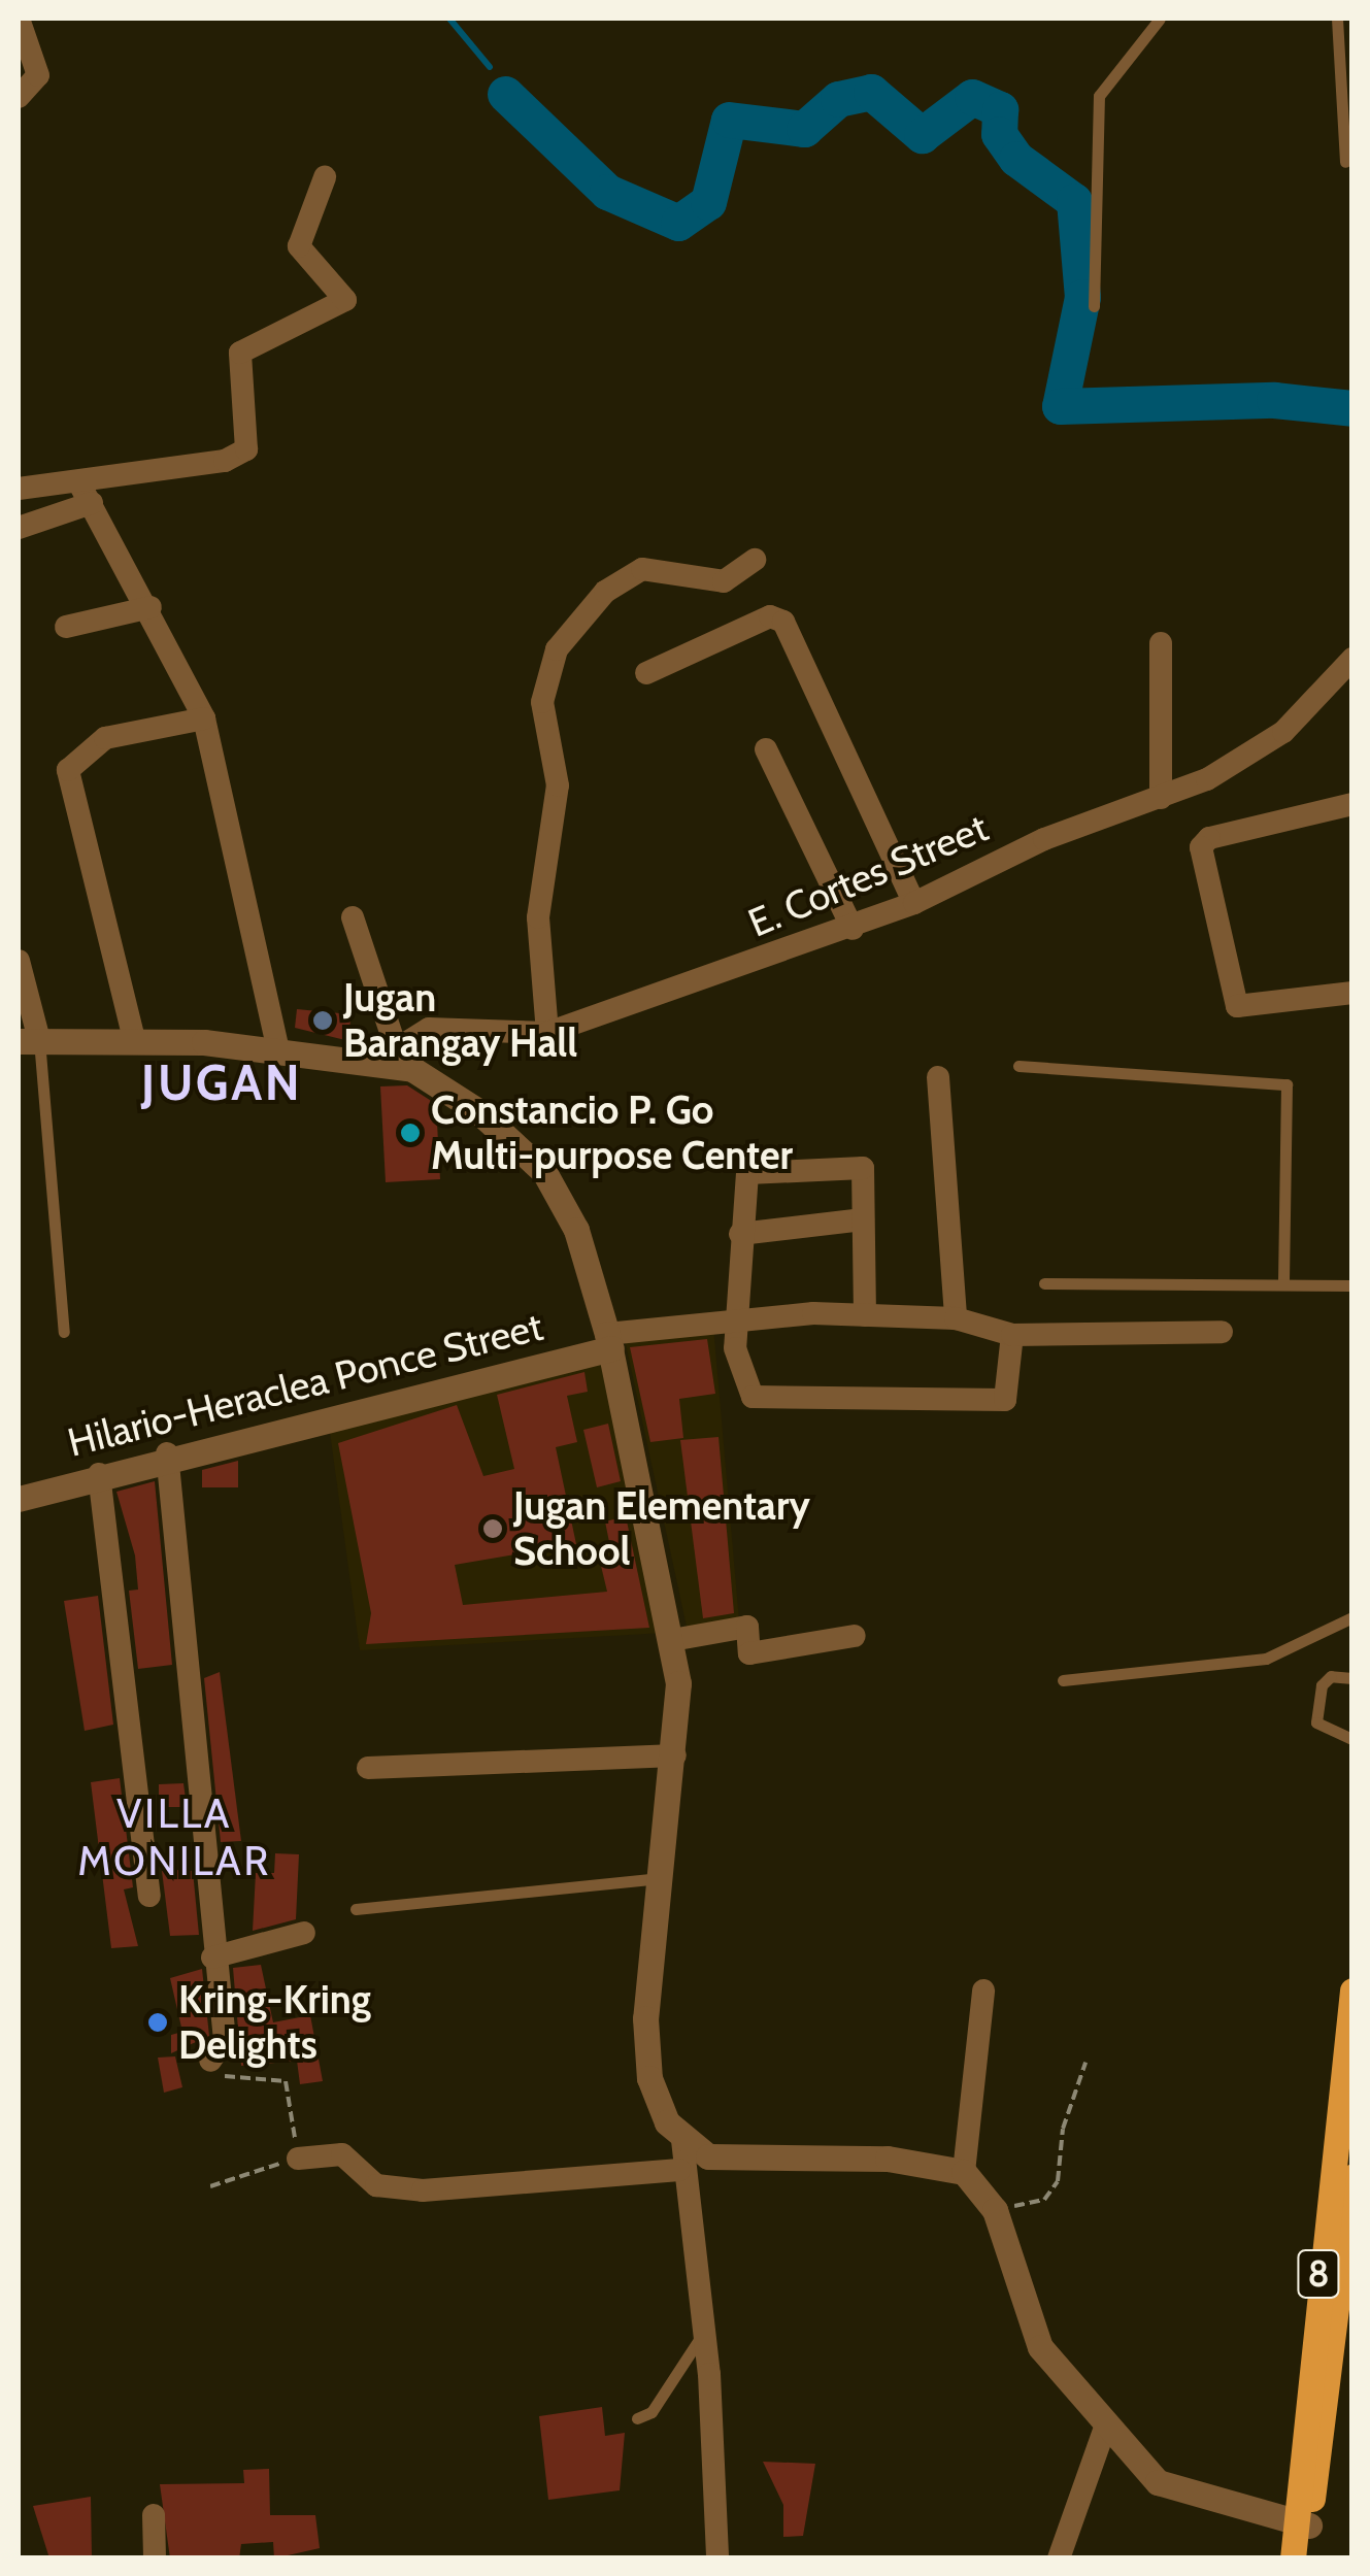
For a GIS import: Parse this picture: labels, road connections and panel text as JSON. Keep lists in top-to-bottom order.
{
  "streets": {
    "main road": ["8"],
    "street": ["E. Cortes Street", "Hilario-Heraclea Ponce Street"]
  },
  "districts": ["JUGAN", "VILLA MONILAR"],
  "places": [
    "Jugan Barangay Hall",
    "Constancio P. Go Multi-purpose Center",
    "Jugan Elementary School",
    "Kring-Kring Delights"
  ]
}
